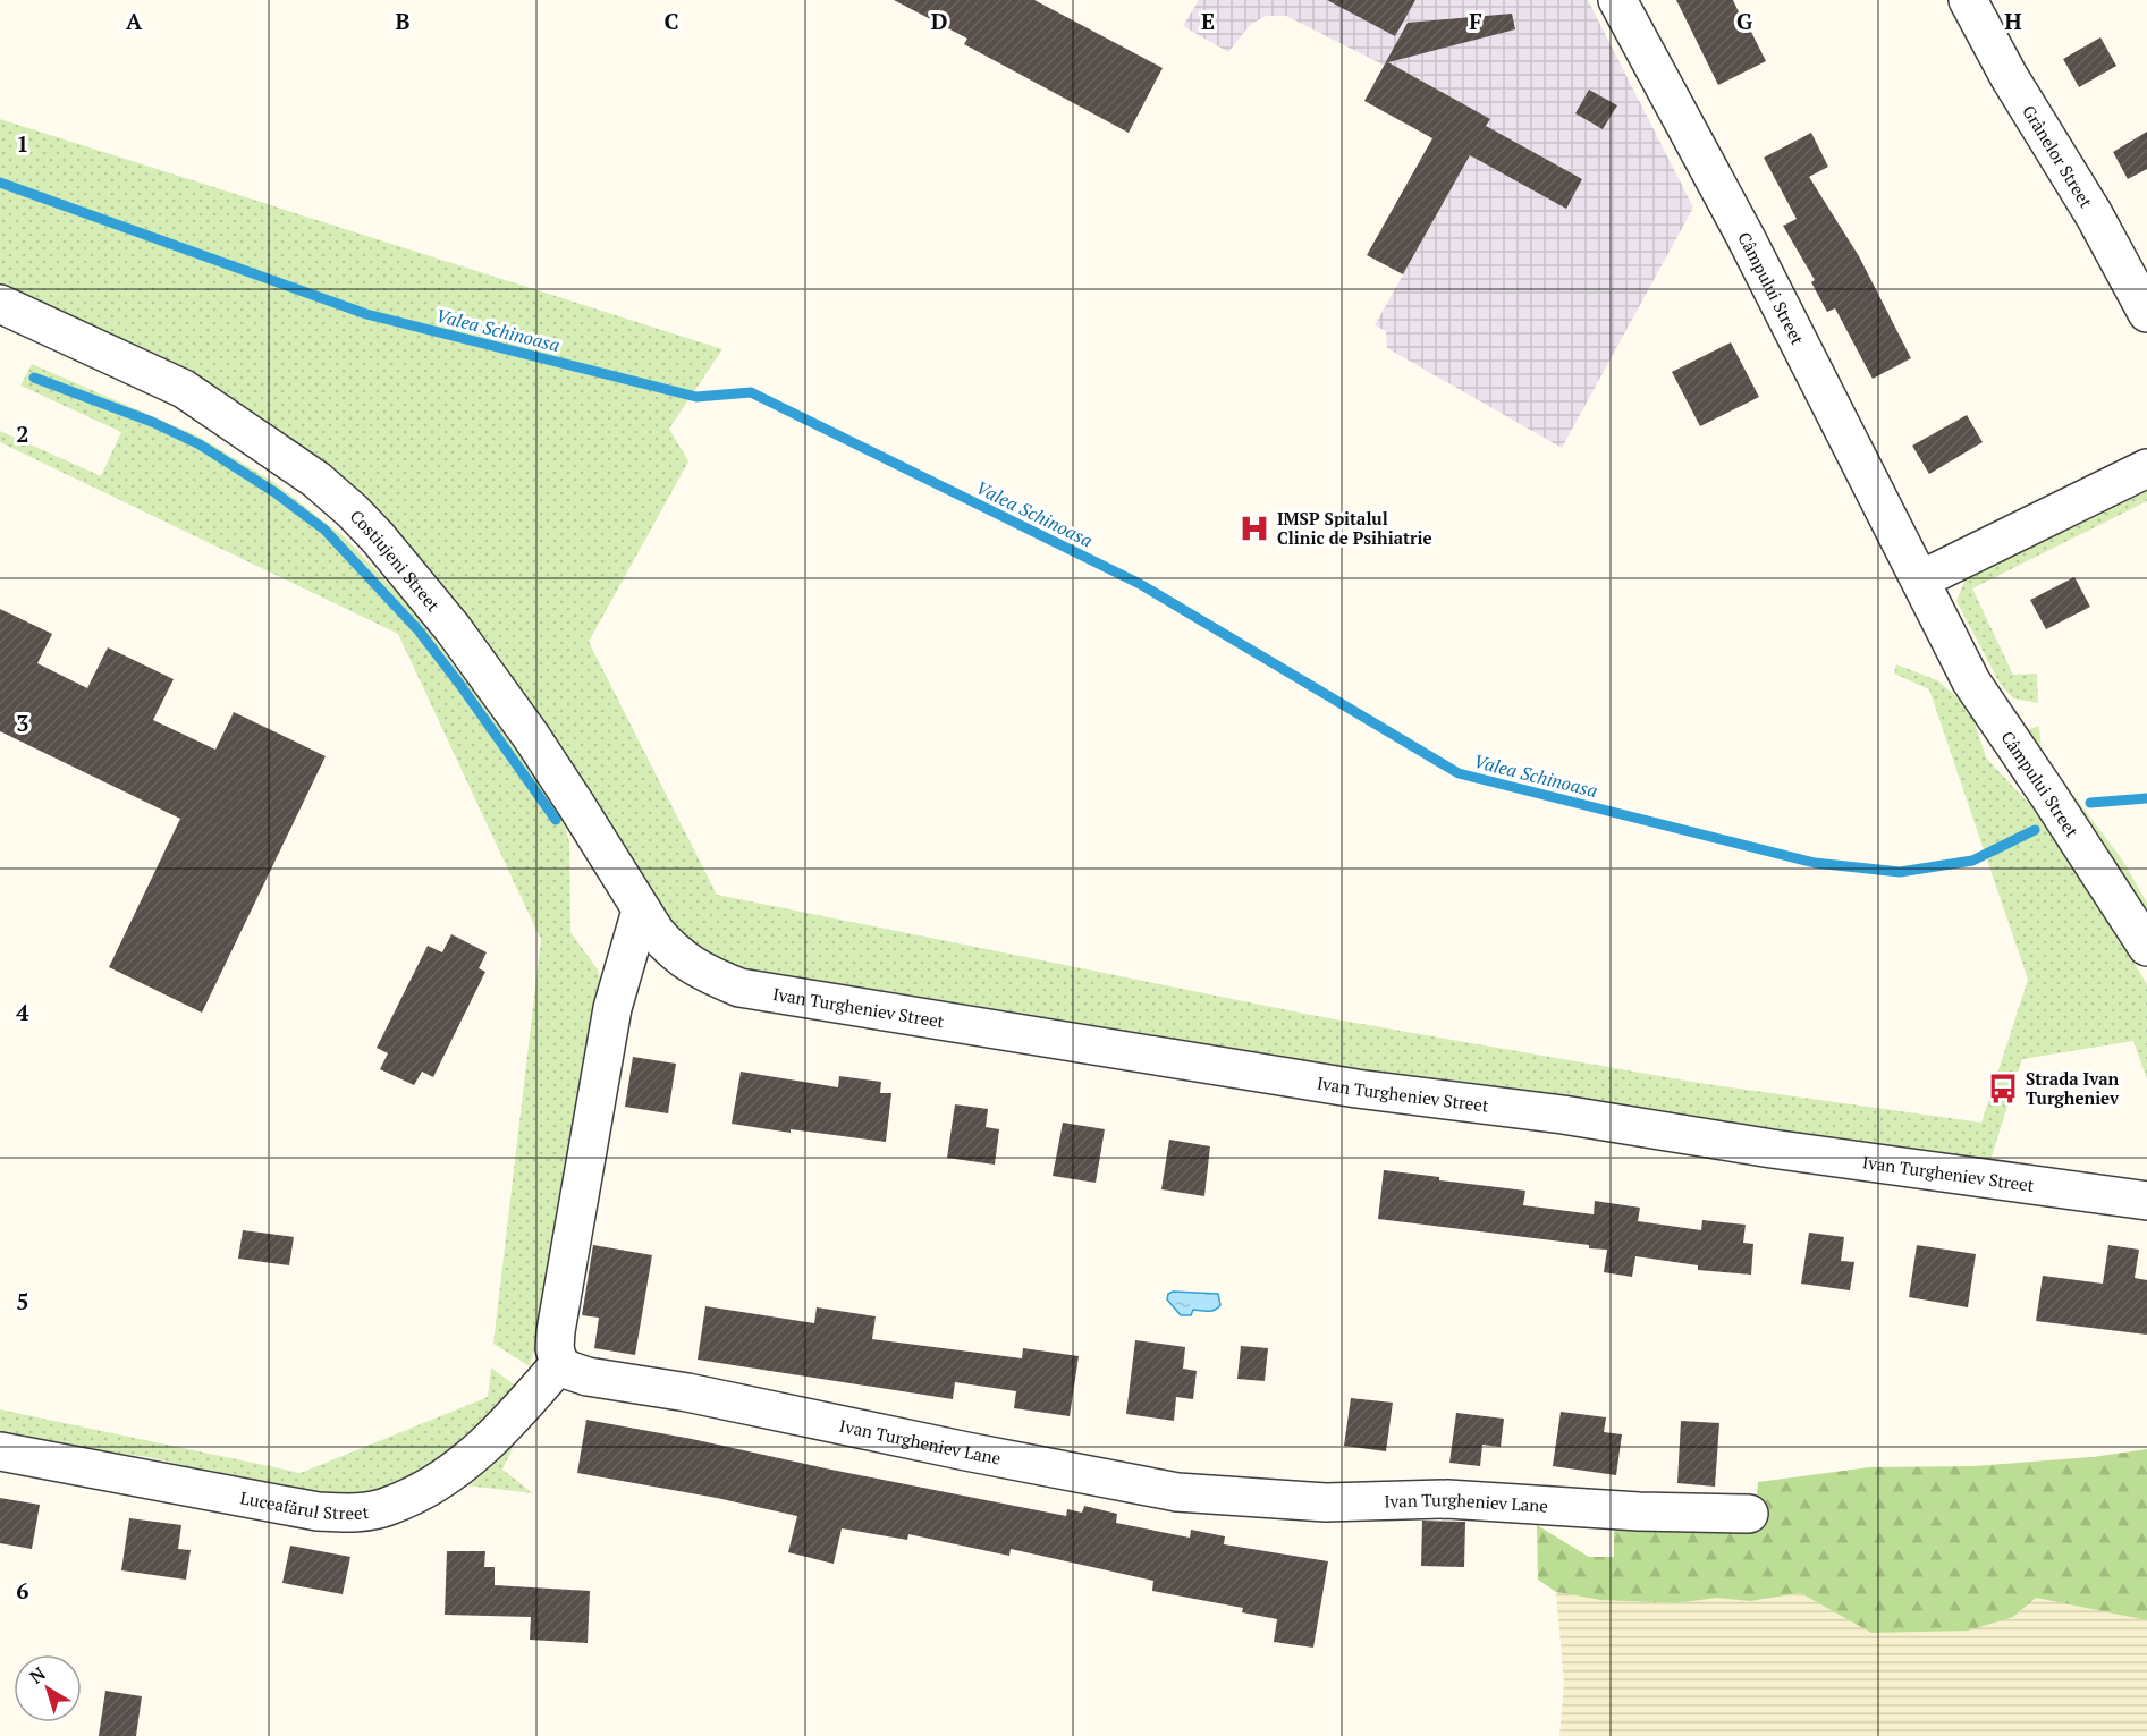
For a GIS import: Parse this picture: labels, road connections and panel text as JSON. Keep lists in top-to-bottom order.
{
  "streets": {
    "street": [
      "Grânelor Street",
      "Câmpului Street",
      "Costiujeni Street",
      "Ivan Turgheniev Street",
      "Ivan Turgheniev Lane",
      "Luceafărul Street"
    ]
  },
  "crossings": [
    ["Costiujeni Street", "Ivan Turgheniev Street"],
    ["Ivan Turgheniev Lane", "Luceafărul Street"]
  ],
  "water": ["Valea Schinoasa"],
  "places": {
    "hospital": ["IMSP Spitalul Clinic de Psihiatrie"],
    "bus stop": ["Strada Ivan Turgheniev"]
  },
  "north": "top left",
  "grid": {
    "columns": [
      "A",
      "B",
      "C",
      "D",
      "E",
      "F",
      "G",
      "H"
    ],
    "rows": [
      "1",
      "2",
      "3",
      "4",
      "5",
      "6"
    ]
  }
}
